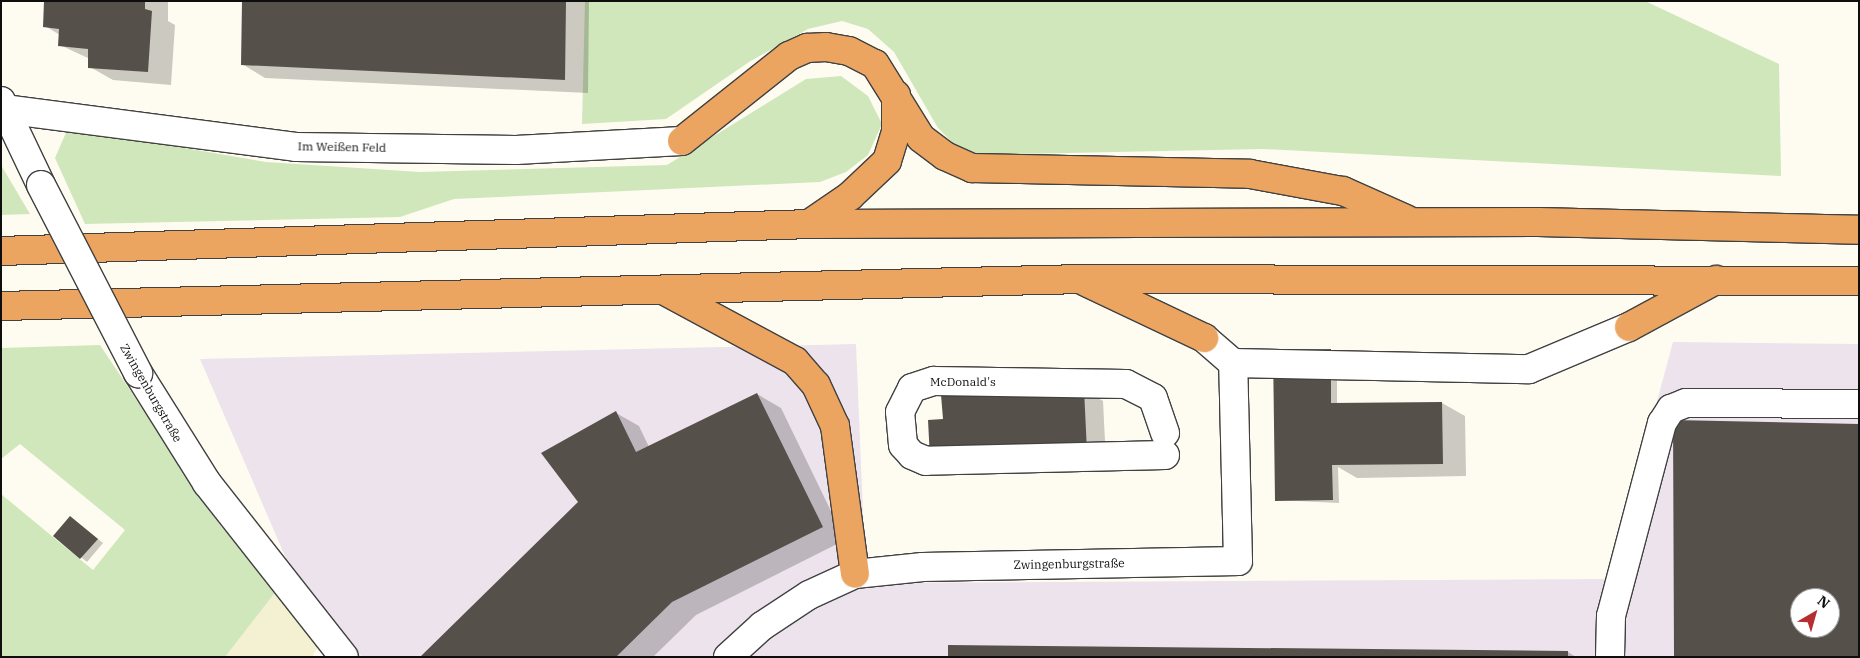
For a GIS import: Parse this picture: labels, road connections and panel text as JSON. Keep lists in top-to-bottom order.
{
  "streets": {
    "street": ["Im Weißen Feld", "McDonald's", "Zwingenburgstraße"]
  },
  "crossings": [
    ["Im Weißen Feld", "Zwingenburgstraße"]
  ],
  "north": "top right"
}
